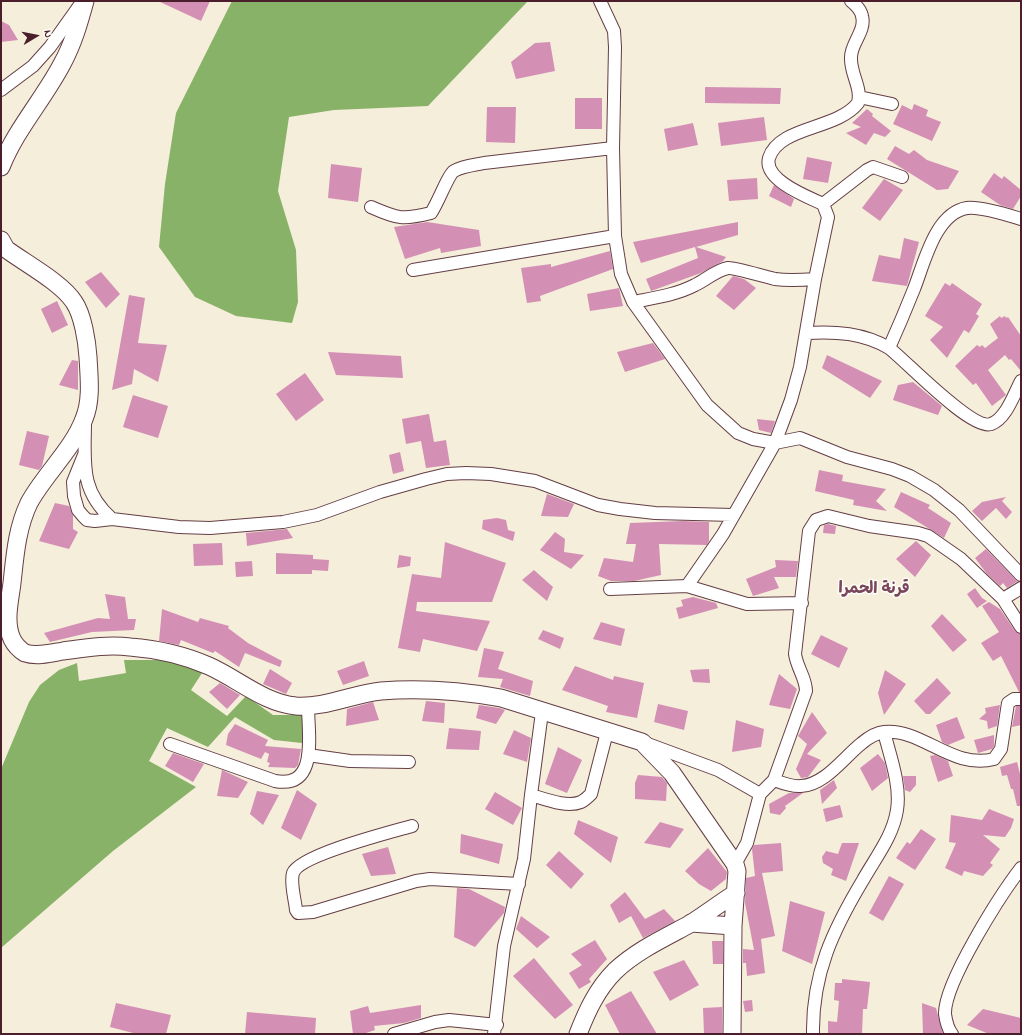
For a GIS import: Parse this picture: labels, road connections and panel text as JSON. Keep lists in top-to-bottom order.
{
  "districts": ["قرنة الحمرا"],
  "north": "right"
}
